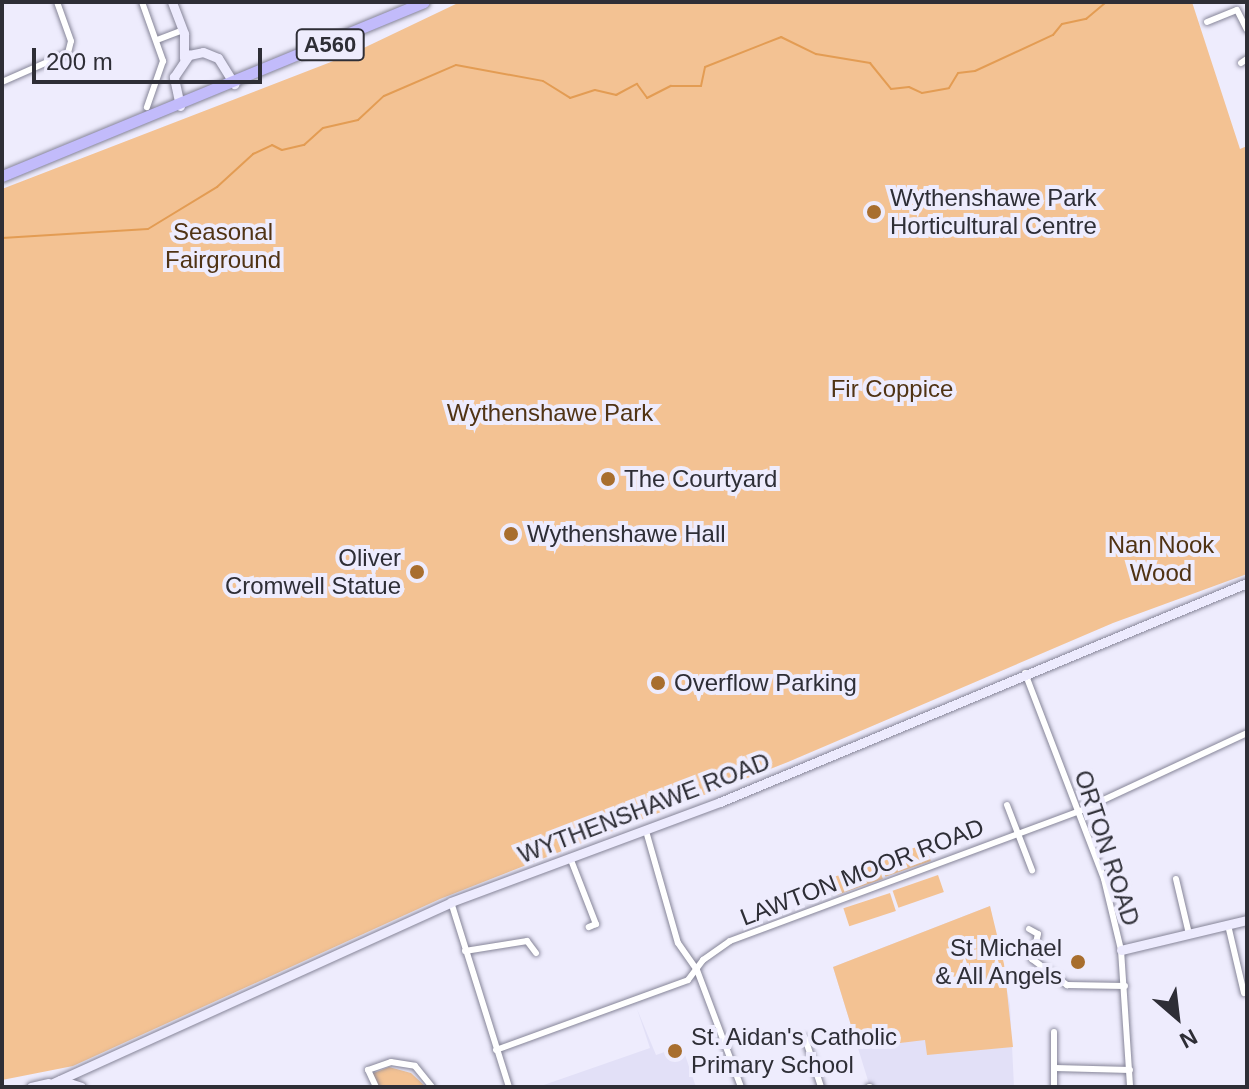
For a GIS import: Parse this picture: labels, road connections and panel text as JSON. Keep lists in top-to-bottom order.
{
  "streets": {
    "highway": ["A560"],
    "main road": ["WYTHENSHAWE ROAD"],
    "street": ["ORTON ROAD", "LAWTON MOOR ROAD"]
  },
  "crossings": [
    ["WYTHENSHAWE ROAD", "ORTON ROAD"],
    ["ORTON ROAD", "LAWTON MOOR ROAD"]
  ],
  "parks": [
    "Seasonal Fairground",
    "Fir Coppice",
    "Wythenshawe Park",
    "Nan Nook Wood"
  ],
  "places": [
    "Wythenshawe Park Horticultural Centre",
    "The Courtyard",
    "Wythenshawe Hall",
    "Oliver Cromwell Statue",
    "Overflow Parking",
    "St Michael & All Angels",
    "St. Aidan's Catholic Primary School"
  ],
  "scale_bar": "200 m",
  "north": "bottom right"
}
